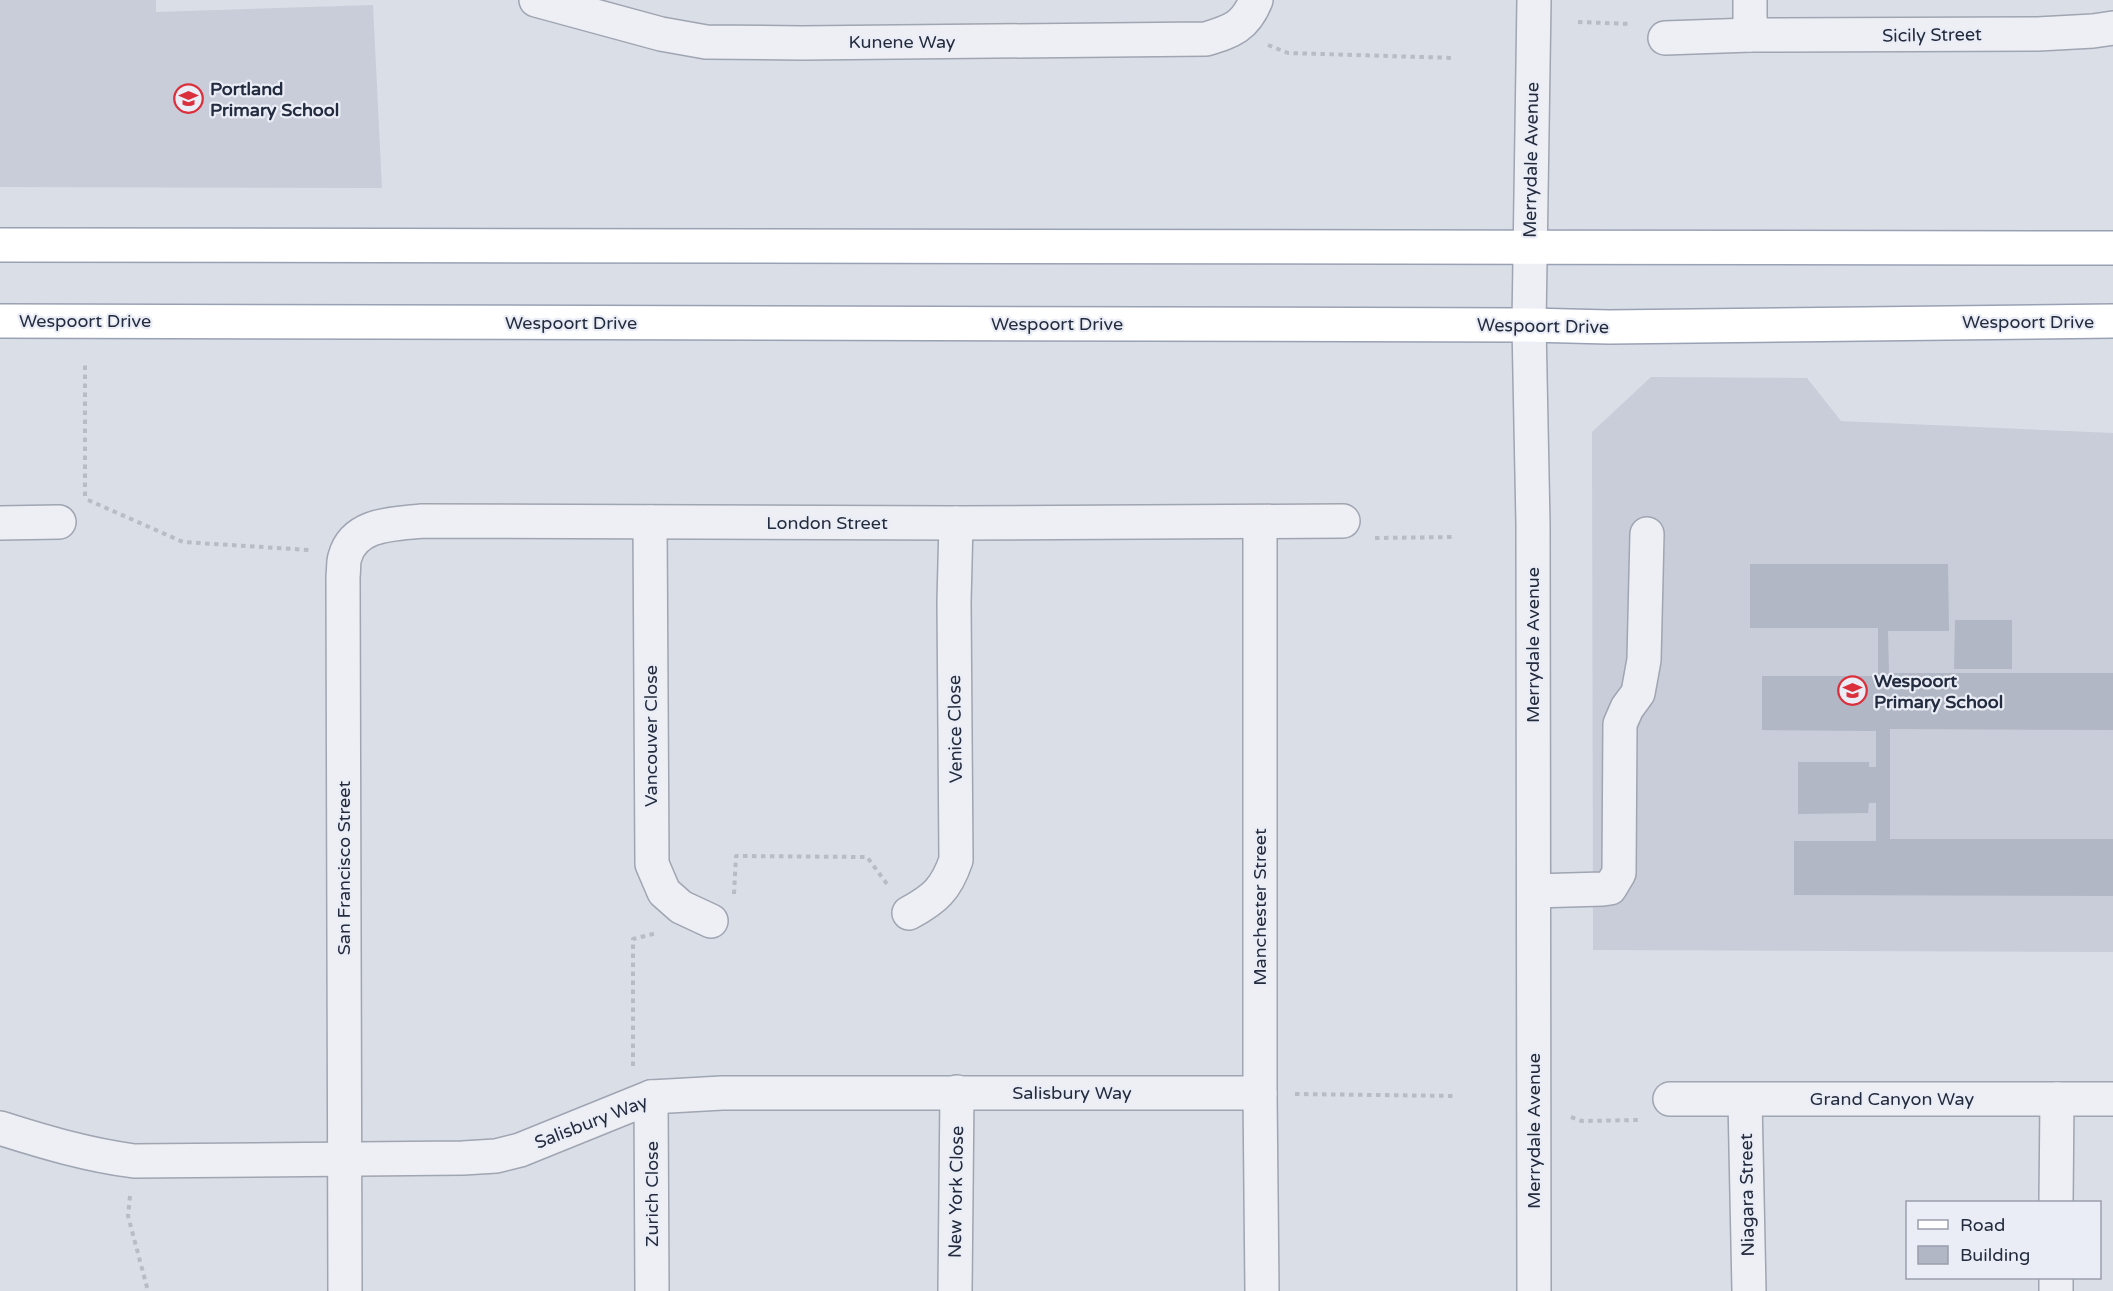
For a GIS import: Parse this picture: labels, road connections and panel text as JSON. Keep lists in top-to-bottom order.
{
  "streets": {
    "main road": ["Wespoort Drive"],
    "street": [
      "Sicily Street",
      "Kunene Way",
      "Merrydale Avenue",
      "London Street",
      "Venice Close",
      "Vancouver Close",
      "San Francisco Street",
      "Manchester Street",
      "Salisbury Way",
      "Grand Canyon Way",
      "New York Close",
      "Zurich Close",
      "Niagara Street"
    ]
  },
  "crossings": [
    ["Merrydale Avenue", "Wespoort Drive"],
    ["London Street", "Venice Close"],
    ["London Street", "Vancouver Close"],
    ["London Street", "San Francisco Street"],
    ["London Street", "Manchester Street"],
    ["San Francisco Street", "Salisbury Way"],
    ["Manchester Street", "Salisbury Way"],
    ["Salisbury Way", "New York Close"],
    ["Salisbury Way", "Zurich Close"],
    ["Grand Canyon Way", "Niagara Street"]
  ],
  "places": {
    "school or university": ["Portland Primary School", "Wespoort Primary School"]
  },
  "legend": ["Road", "Building"]
}
